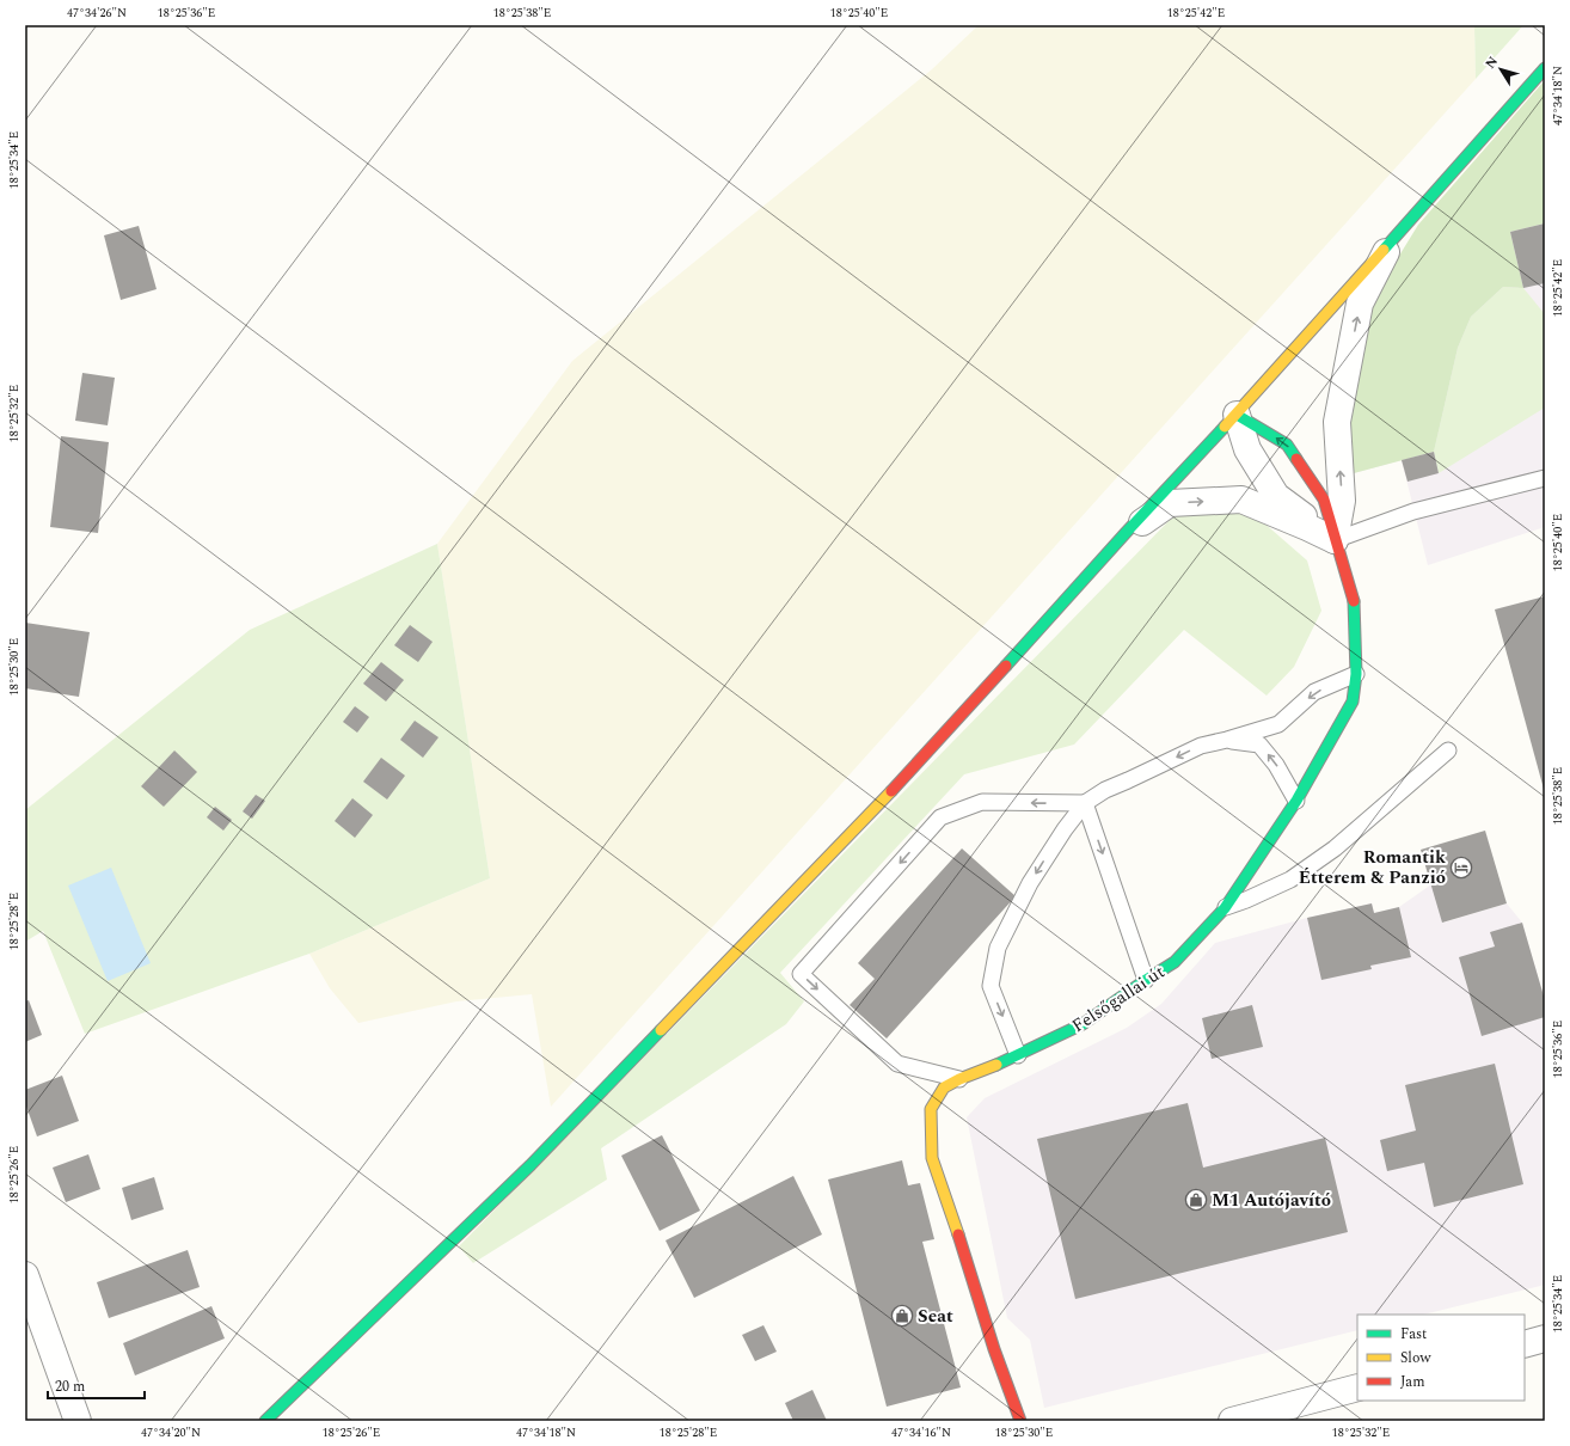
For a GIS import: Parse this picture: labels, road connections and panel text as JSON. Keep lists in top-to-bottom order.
{
  "streets": {
    "main road": ["Felsőgallai út"]
  },
  "places": {
    "hotel": ["Romantik Étterem & Panzió"],
    "shop": ["M1 Autójavító", "Seat"]
  },
  "legend": ["Fast", "Slow", "Jam"],
  "scale_bar": "20 m",
  "north": "top left",
  "coordinates": [
    "47°34'26\"N",
    "18°25'36\"E",
    "18°25'38\"E",
    "18°25'40\"E",
    "18°25'42\"E",
    "47°34'18\"N",
    "18°25'34\"E",
    "18°25'32\"E",
    "18°25'30\"E",
    "18°25'28\"E",
    "18°25'26\"E",
    "47°34'20\"N",
    "47°34'16\"N"
  ]
}
